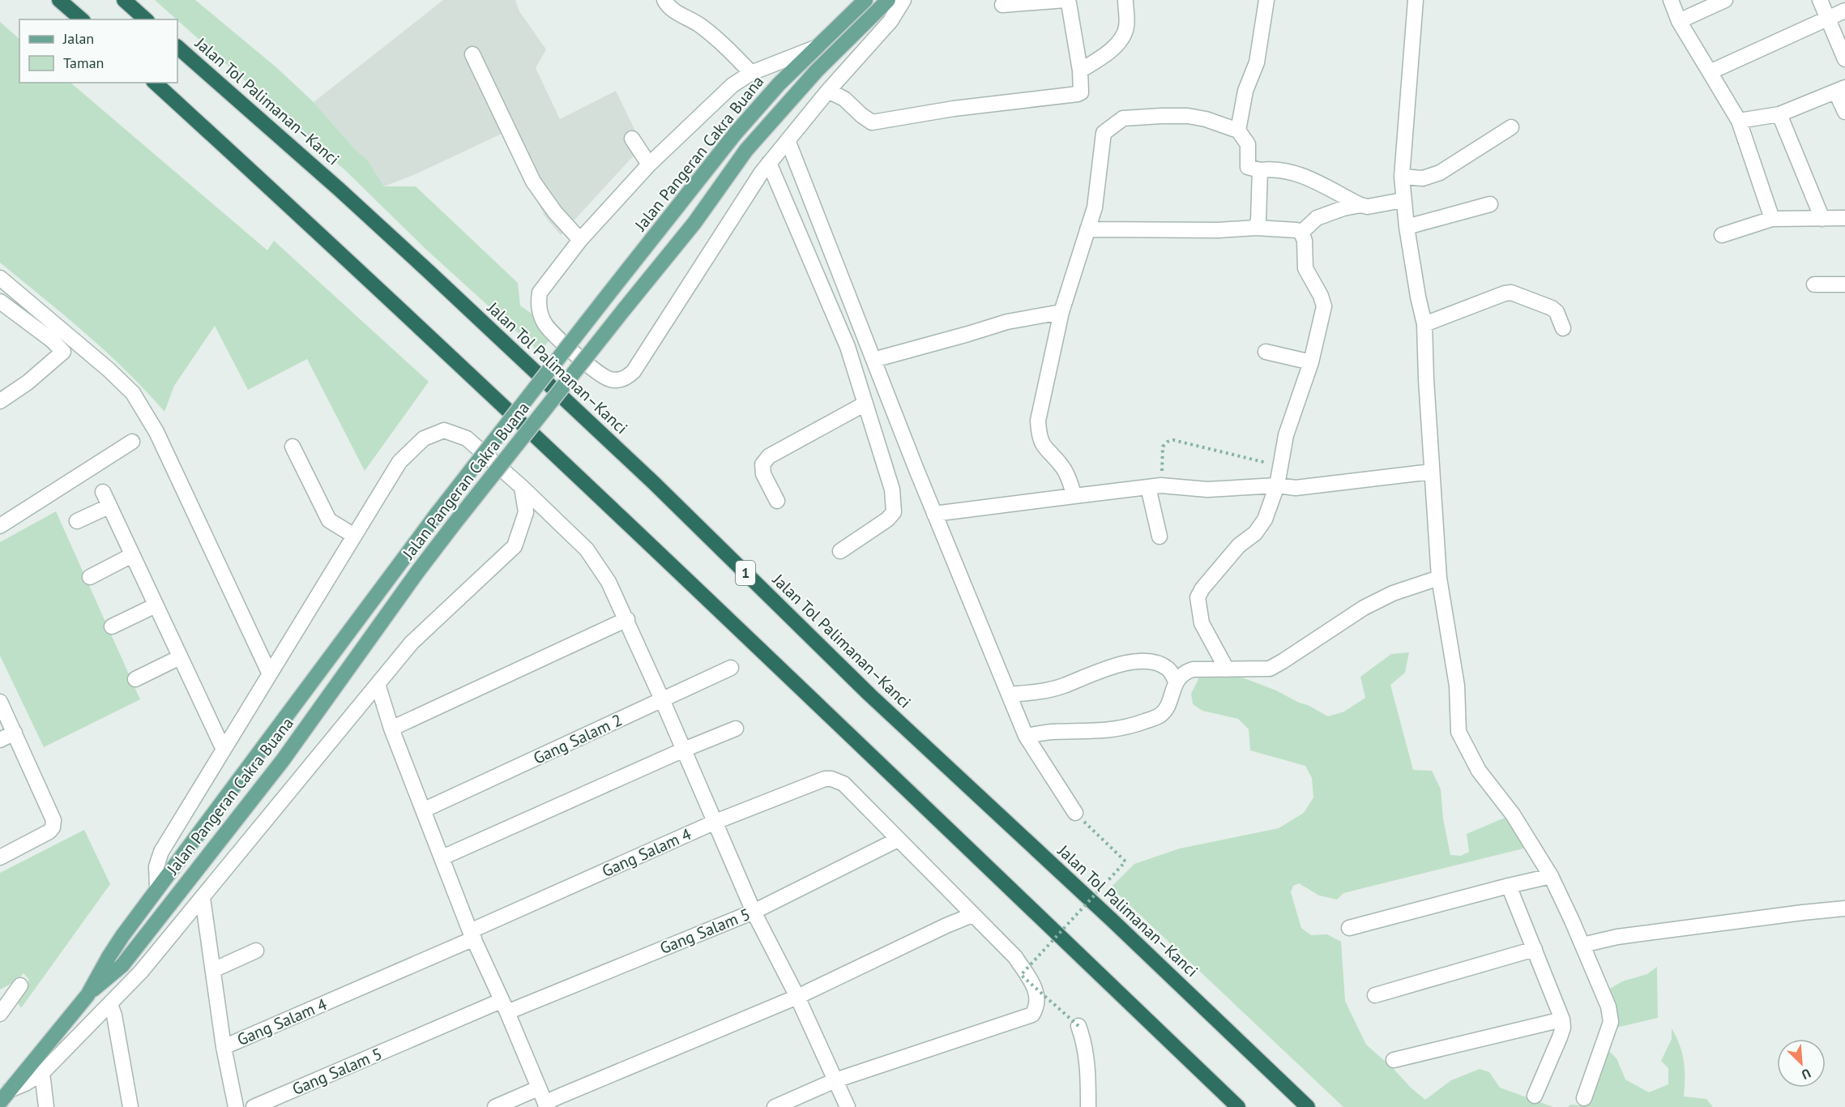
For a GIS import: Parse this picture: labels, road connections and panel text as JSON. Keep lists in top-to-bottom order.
{
  "streets": {
    "highway": ["Jalan Tol Palimanan–Kanci", "1"],
    "main road": ["Jalan Pangeran Cakra Buana"],
    "street": ["Gang Salam 2", "Gang Salam 4", "Gang Salam 5"]
  },
  "crossings": [
    ["Gang Salam 4", "Gang Salam 5"]
  ],
  "legend": ["Jalan", "Taman"],
  "north": "bottom right"
}
